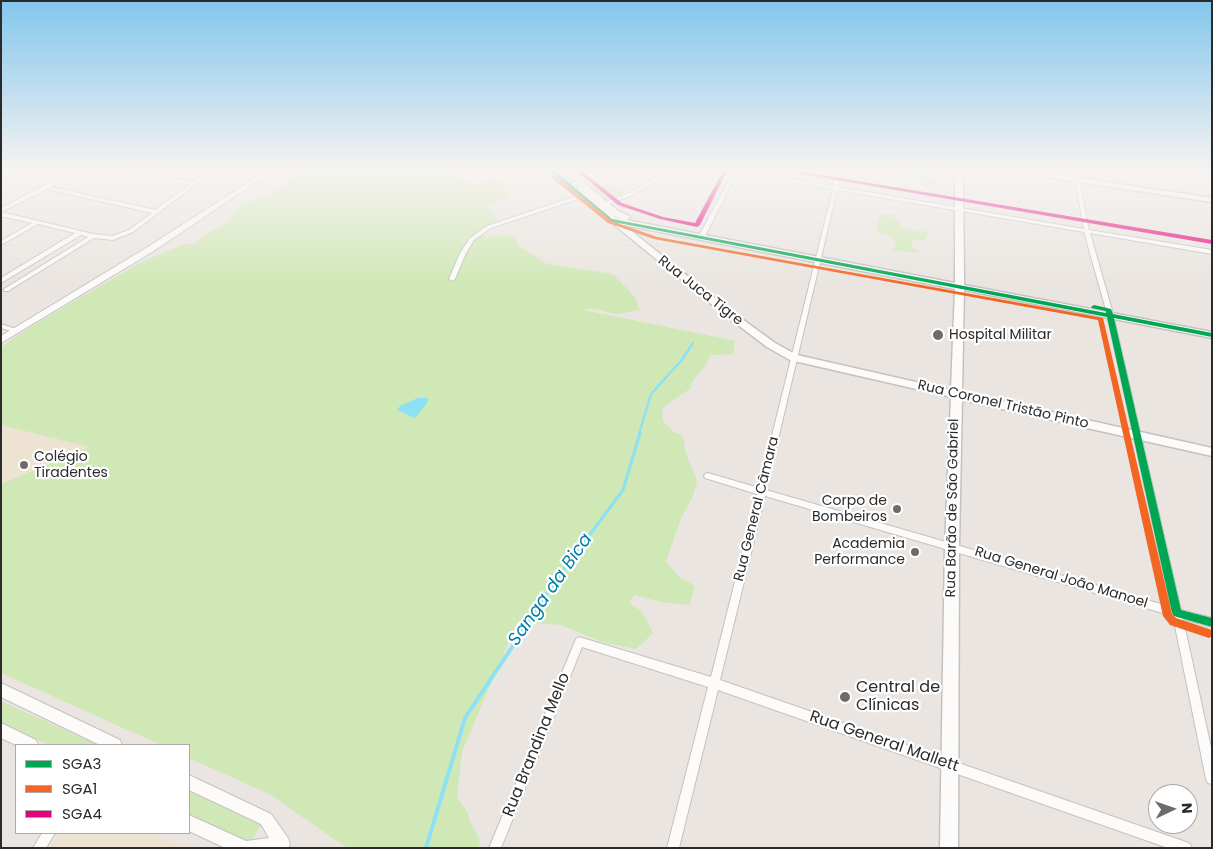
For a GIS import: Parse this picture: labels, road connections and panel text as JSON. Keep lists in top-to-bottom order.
{
  "streets": {
    "main road": ["Rua Juca Tigre", "Rua Coronel Tristão Pinto", "Rua Barão de São Gabriel"],
    "street": [
      "Rua General Câmara",
      "Rua General João Manoel",
      "Rua General Mallett",
      "Rua Brandina Mello"
    ]
  },
  "crossings": [
    ["Rua Juca Tigre", "Rua Coronel Tristão Pinto"],
    ["Rua Juca Tigre", "Rua General Câmara"],
    ["Rua Coronel Tristão Pinto", "Rua Barão de São Gabriel"],
    ["Rua Coronel Tristão Pinto", "Rua General Câmara"],
    ["Rua Barão de São Gabriel", "Rua General João Manoel"],
    ["Rua Barão de São Gabriel", "Rua General Mallett"],
    ["Rua General Câmara", "Rua General João Manoel"],
    ["Rua General Câmara", "Rua General Mallett"],
    ["Rua General Mallett", "Rua Brandina Mello"]
  ],
  "water": ["Sanga da Bica"],
  "places": [
    "Hospital Militar",
    "Colégio Tiradentes",
    "Corpo de Bombeiros",
    "Academia Performance",
    "Central de Clínicas"
  ],
  "lines": ["transit line SGA3", "transit line SGA1", "transit line SGA4"],
  "legend": ["SGA3", "SGA1", "SGA4"],
  "north": "right"
}
